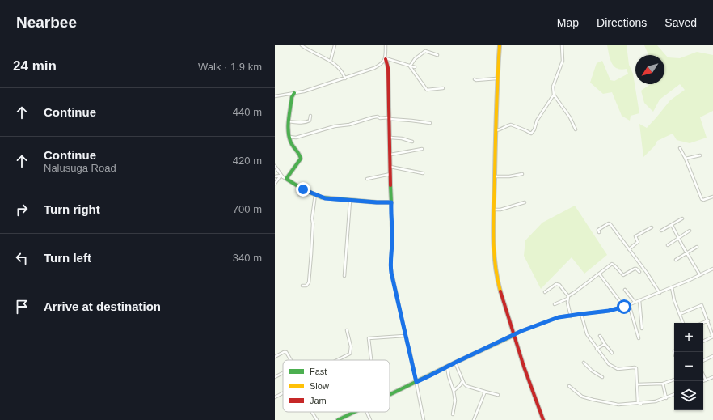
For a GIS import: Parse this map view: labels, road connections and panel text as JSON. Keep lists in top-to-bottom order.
{
  "legend": ["Fast", "Slow", "Jam"],
  "north": "bottom left",
  "page": {
    "header": "Nearbee",
    "nav": ["Map", "Directions", "Saved"],
    "heading": ["24 min", "Walk · 1.9 km"],
    "list": [
      ["Continue", "440 m"],
      ["Continue", "Nalusuga Road", "420 m"],
      ["Turn right", "700 m"],
      ["Turn left", "340 m"],
      "Arrive at destination"
    ],
    "map_buttons": ["+", "−"]
  }
}
